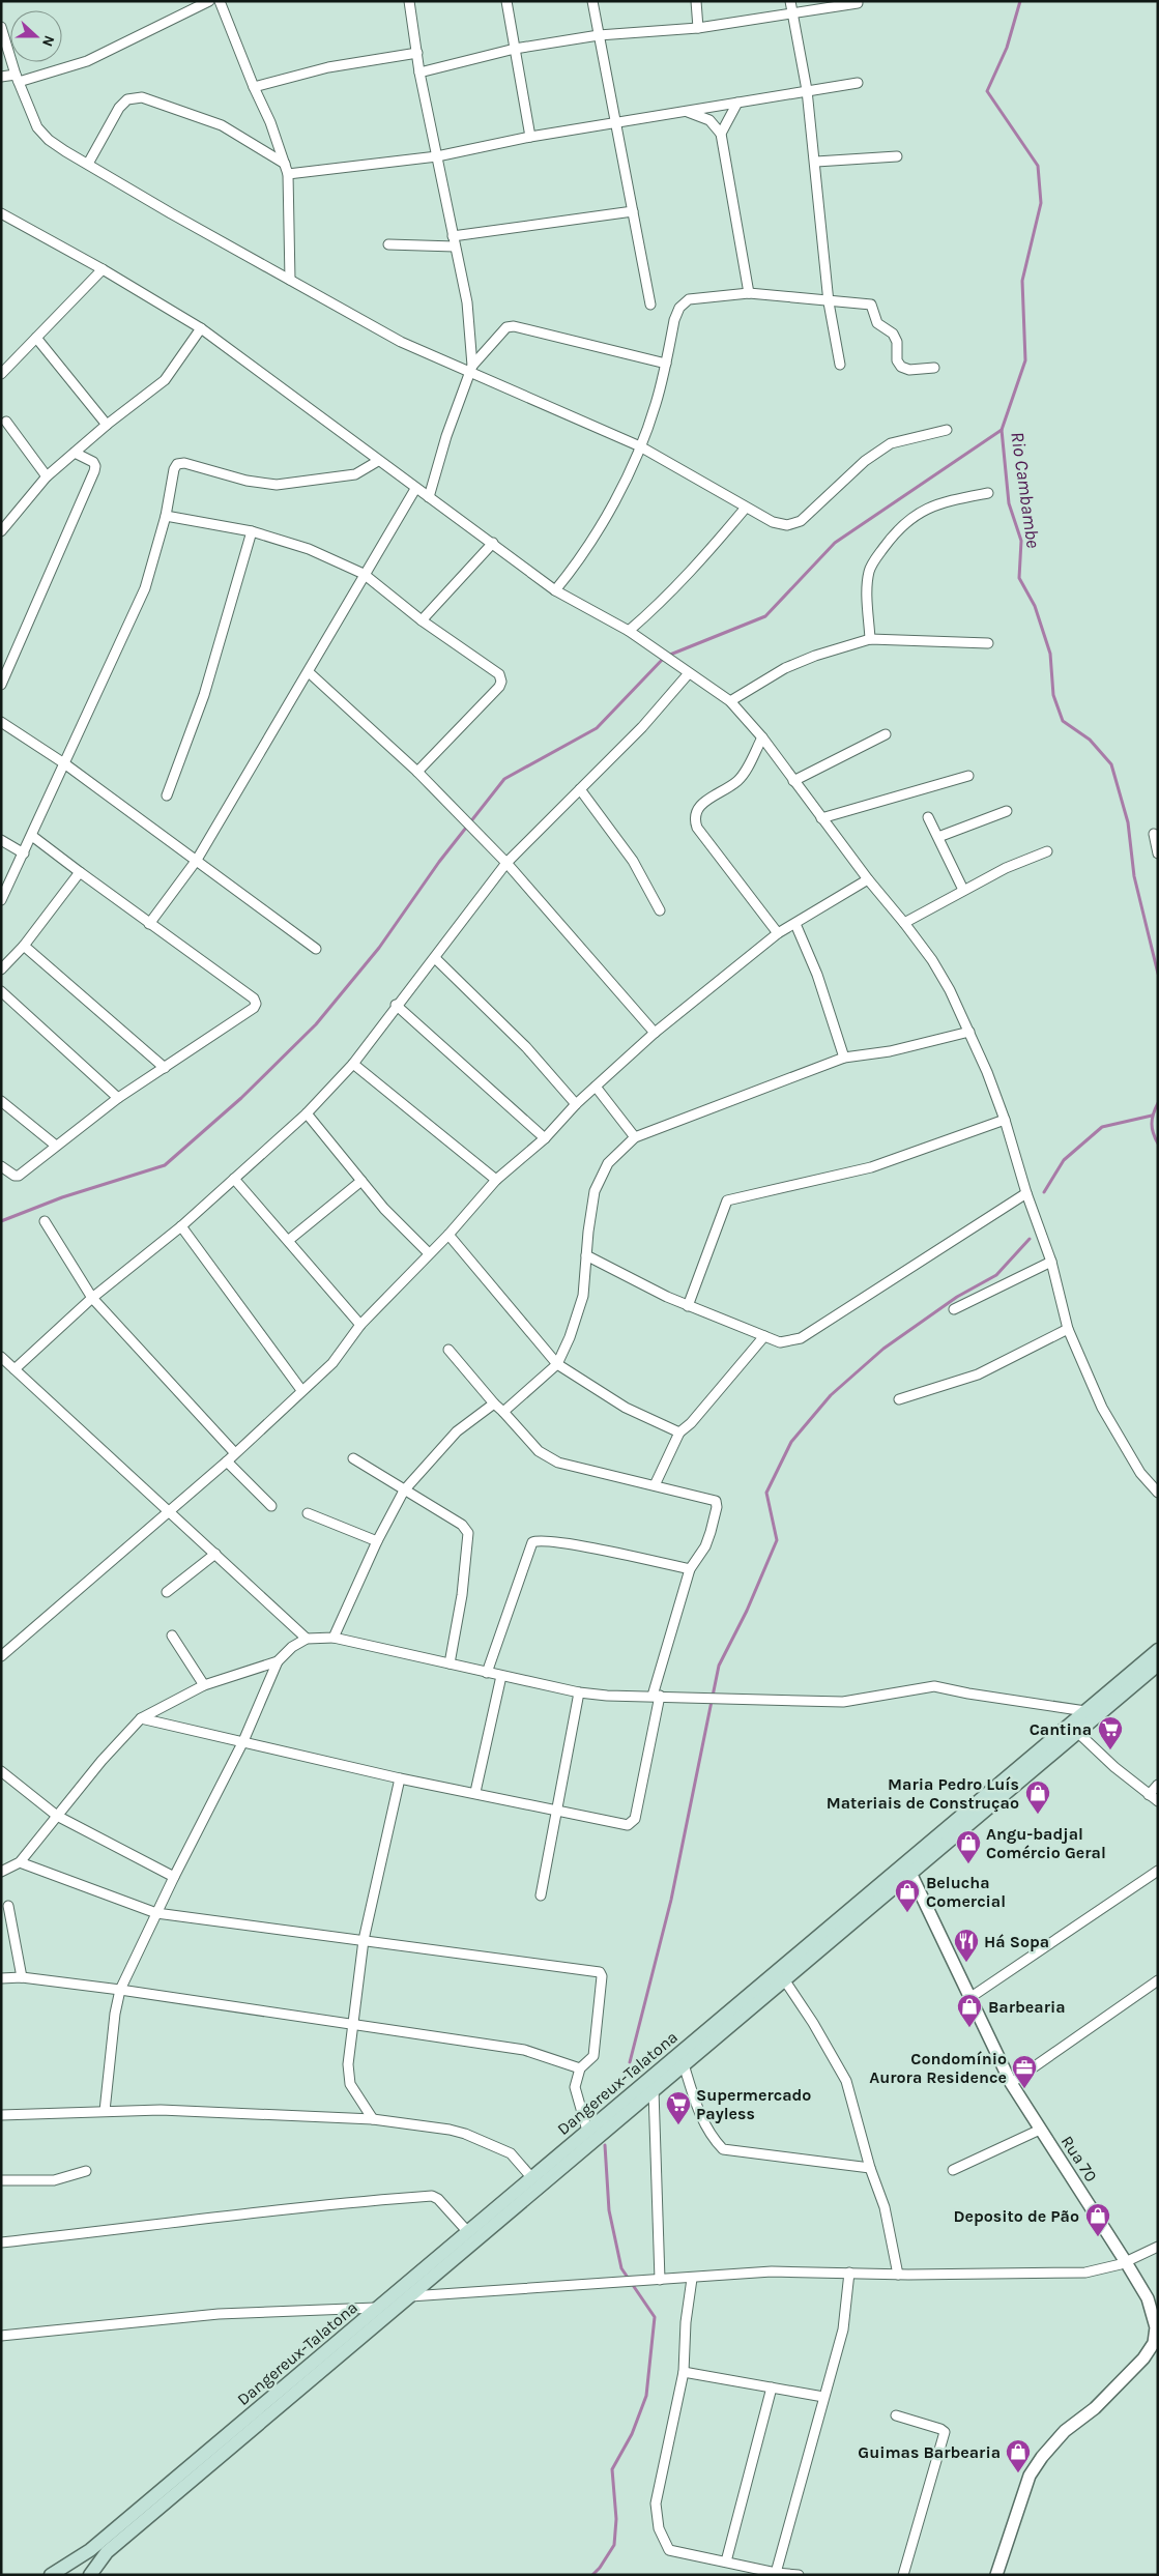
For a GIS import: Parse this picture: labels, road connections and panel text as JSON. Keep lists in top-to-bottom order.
{
  "streets": {
    "main road": ["Dangereux-Talatona"],
    "street": ["Rua 70"]
  },
  "crossings": [
    ["Dangereux-Talatona", "Rua 70"]
  ],
  "water": ["Rio Cambambe"],
  "places": {
    "supermarket": ["Cantina", "Supermercado Payless"],
    "shop": [
      "Maria Pedro Luís Materiais de Construçao",
      "Angu-badjal Comércio Geral",
      "Belucha Comercial",
      "Barbearia",
      "Deposito de Pão",
      "Guimas Barbearia"
    ],
    "restaurant": ["Há Sopa"],
    "office": ["Condomínio Aurora Residence"]
  },
  "north": "right"
}
